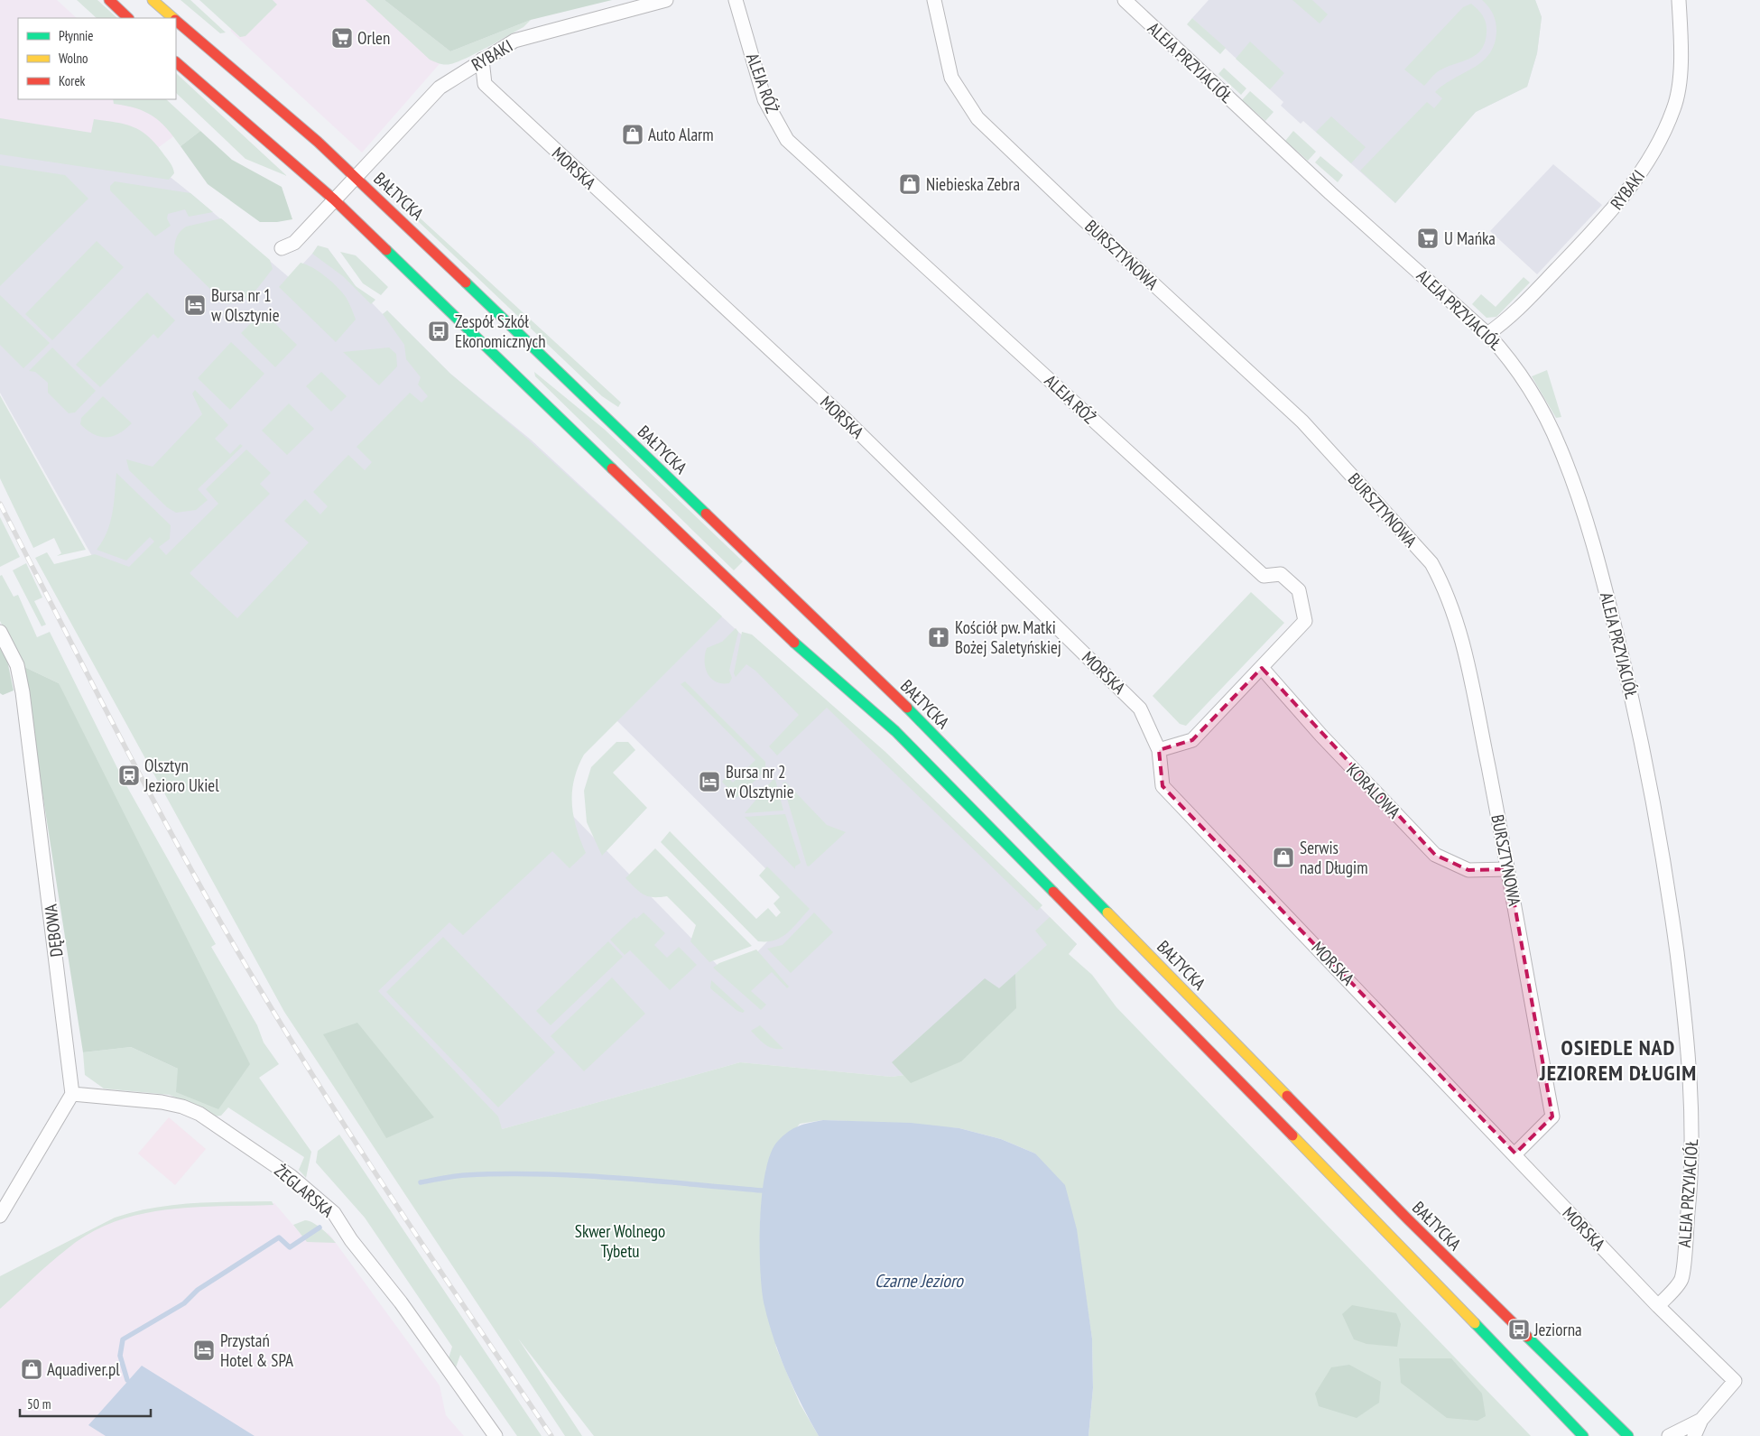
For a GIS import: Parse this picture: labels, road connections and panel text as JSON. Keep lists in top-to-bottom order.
{
  "streets": {
    "main road": ["BAŁTYCKA"],
    "street": [
      "RYBAKI",
      "ALEJA PRZYJACIÓŁ",
      "ALEJA RÓŻ",
      "MORSKA",
      "BURSZTYNOWA",
      "KORALOWA",
      "DĘBOWA",
      "ŻEGLARSKA"
    ]
  },
  "crossings": [
    ["RYBAKI", "ALEJA PRZYJACIÓŁ"],
    ["RYBAKI", "MORSKA"],
    ["RYBAKI", "BAŁTYCKA"],
    ["ALEJA PRZYJACIÓŁ", "MORSKA"],
    ["ALEJA RÓŻ", "MORSKA"],
    ["ALEJA RÓŻ", "KORALOWA"],
    ["MORSKA", "BURSZTYNOWA"],
    ["BURSZTYNOWA", "KORALOWA"],
    ["DĘBOWA", "ŻEGLARSKA"]
  ],
  "districts": ["OSIEDLE NAD JEZIOREM DŁUGIM"],
  "water": ["Czarne Jezioro"],
  "parks": ["Skwer Wolnego Tybetu"],
  "places": {
    "supermarket": ["Orlen", "U Mańka"],
    "shop": [
      "Auto Alarm",
      "Niebieska Zebra",
      "Serwis nad Długim",
      "Aquadiver.pl"
    ],
    "hotel": ["Bursa nr 1 w Olsztynie", "Bursa nr 2 w Olsztynie", "Przystań Hotel & SPA"],
    "bus stop": ["Zespół Szkół Ekonomicznych", "Jeziorna"],
    "church": ["Kościół pw. Matki Bożej Saletyńskiej"],
    "station": ["Olsztyn Jezioro Ukiel"]
  },
  "legend": ["Płynnie", "Wolno", "Korek"],
  "scale_bar": "50 m"
}
